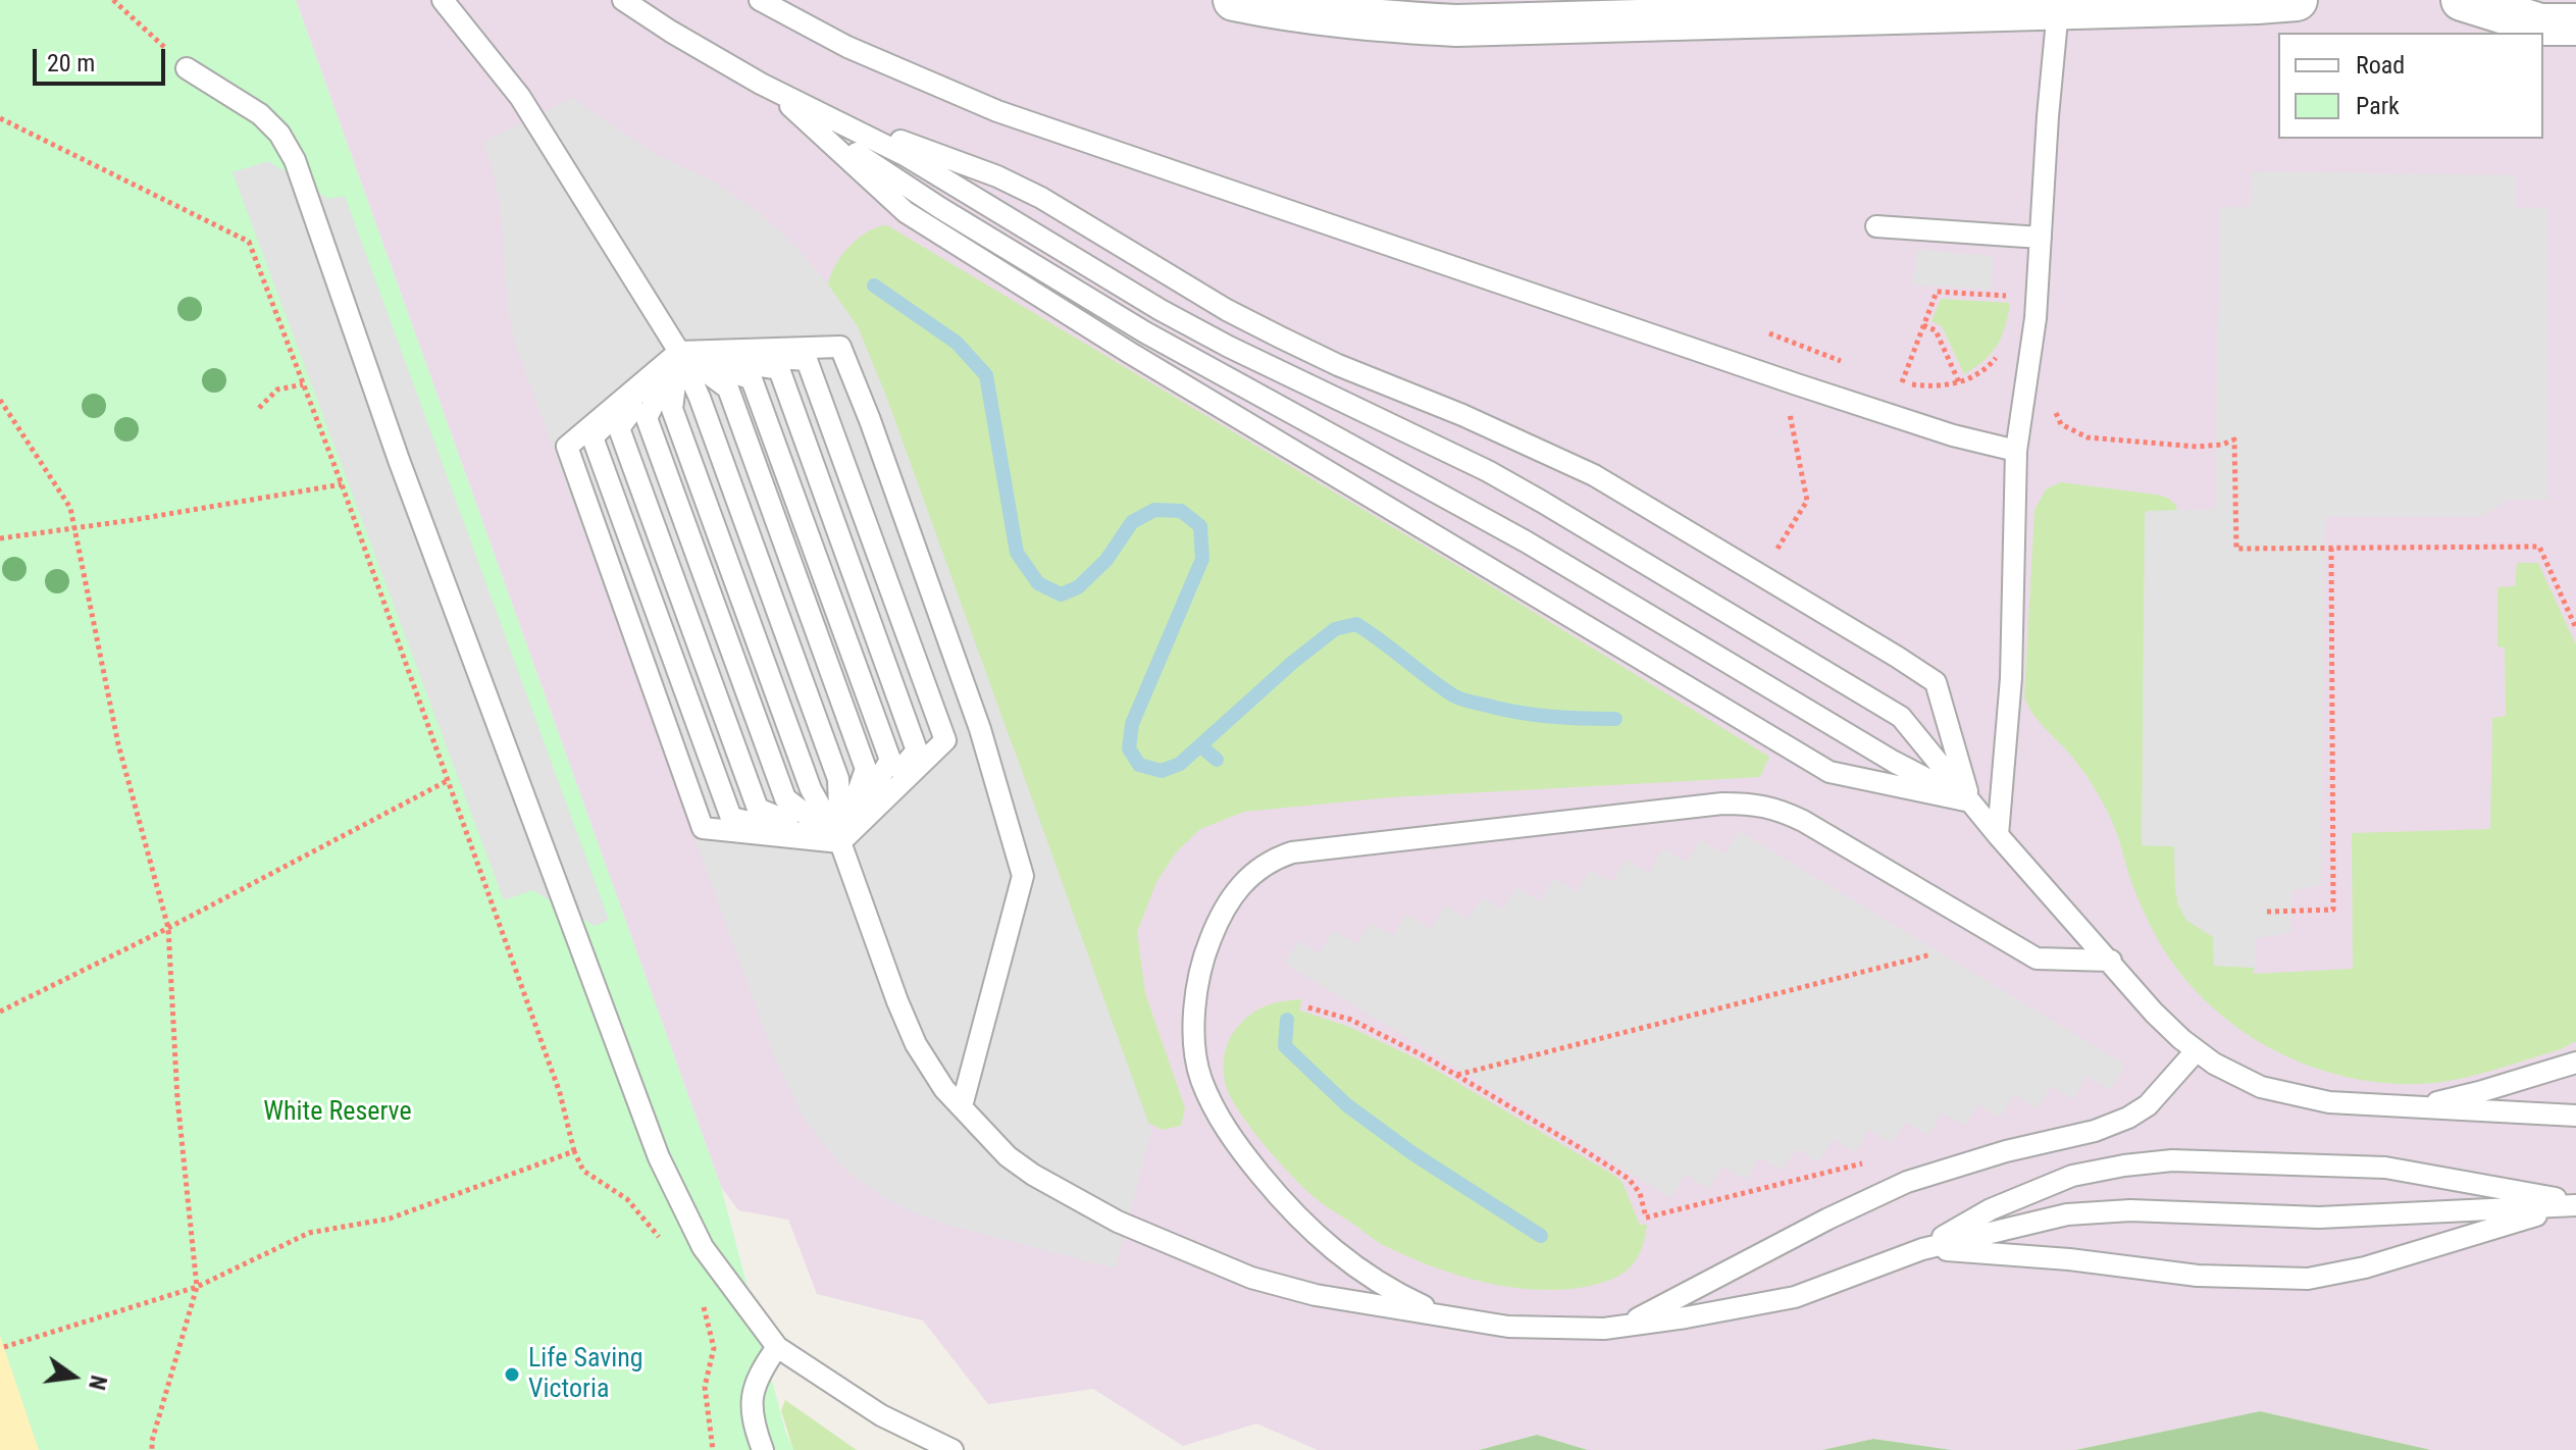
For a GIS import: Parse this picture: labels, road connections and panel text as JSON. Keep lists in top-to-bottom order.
{
  "parks": ["White Reserve"],
  "places": ["Life Saving Victoria"],
  "legend": ["Road", "Park"],
  "scale_bar": "20 m",
  "north": "right"
}
